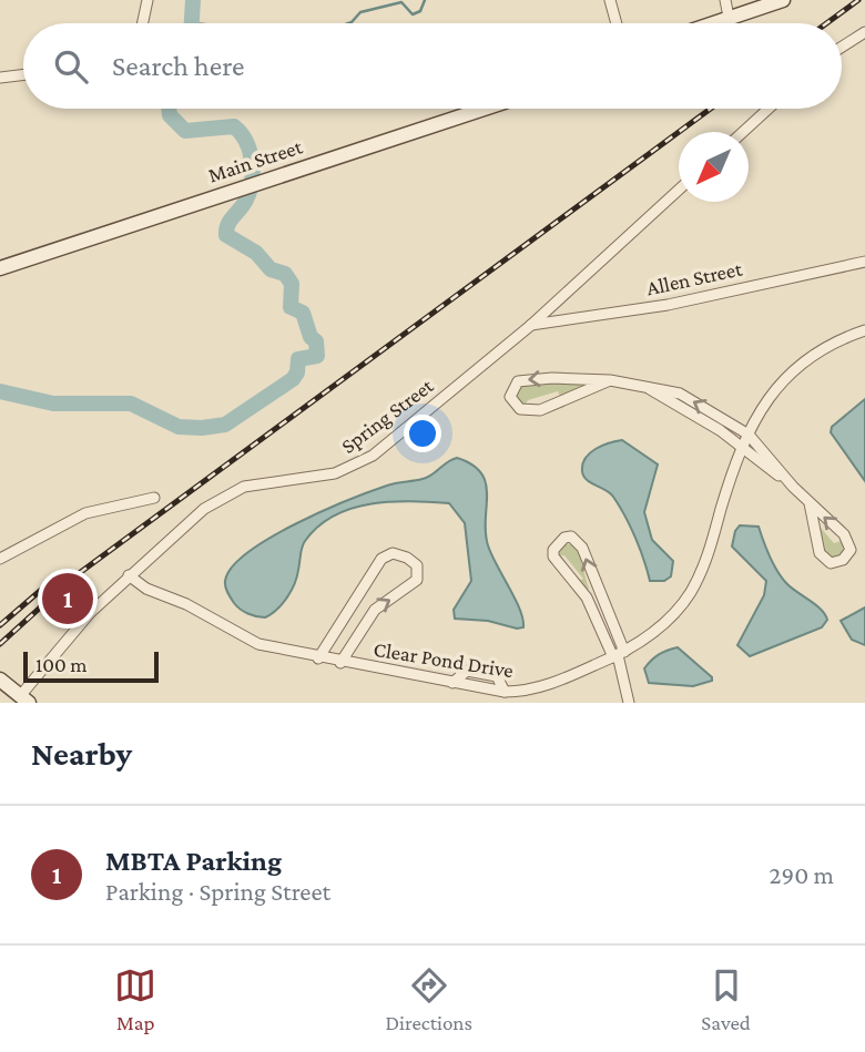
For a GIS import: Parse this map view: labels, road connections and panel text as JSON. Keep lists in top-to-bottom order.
{
  "streets": {
    "main road": ["Main Street"],
    "street": ["Allen Street", "Spring Street", "Clear Pond Drive"]
  },
  "crossings": [
    ["Allen Street", "Spring Street"],
    ["Spring Street", "Clear Pond Drive"]
  ],
  "scale_bar": "100 m",
  "north": "bottom left",
  "page": {
    "search": "Search here",
    "pins": "1",
    "scale": "100 m",
    "heading": "Nearby",
    "list": [
      {
        "mark": "1",
        "name": "MBTA Parking",
        "note": "Parking · Spring Street",
        "value": "290 m"
      }
    ],
    "nav": ["Map", "Directions", "Saved"]
  }
}
